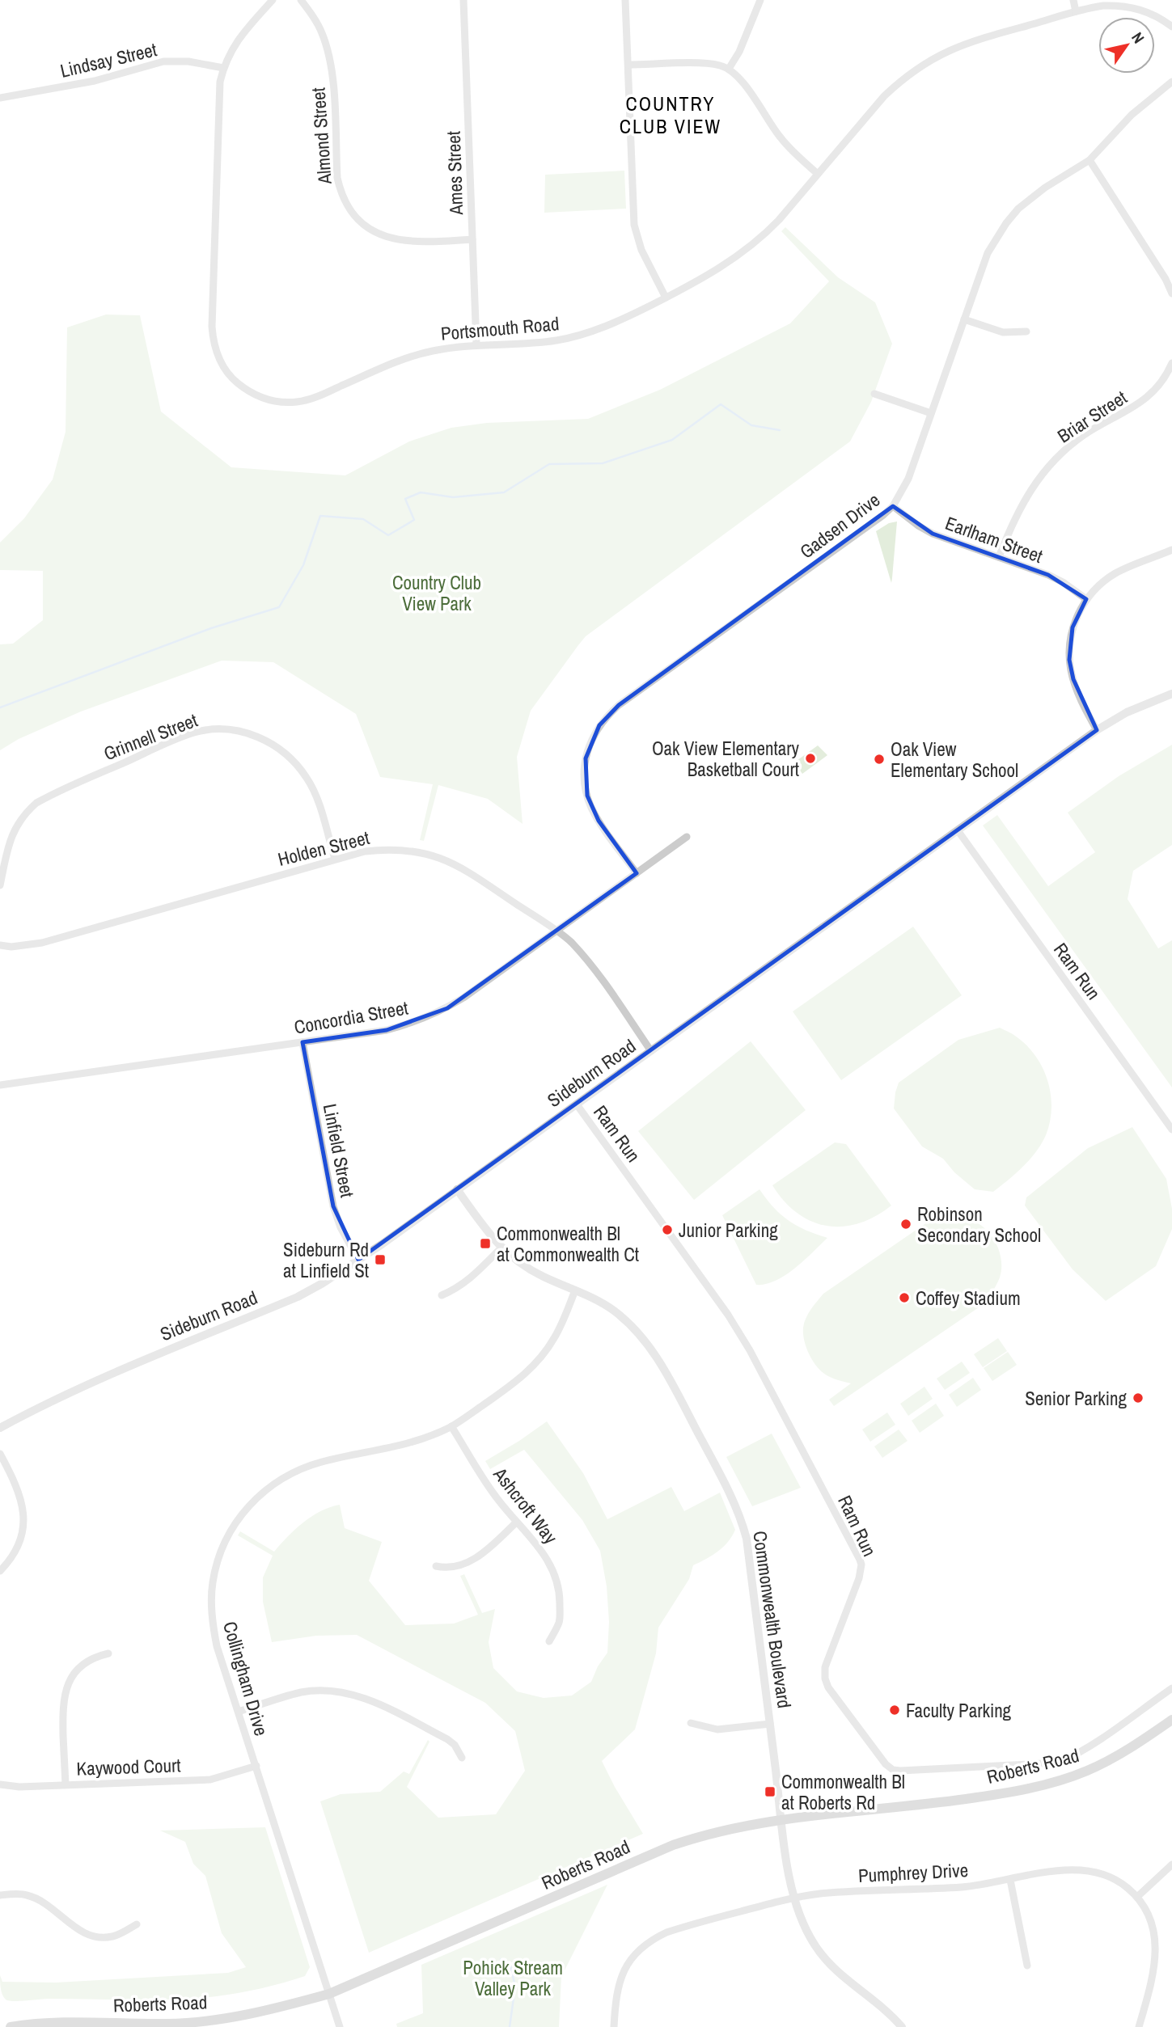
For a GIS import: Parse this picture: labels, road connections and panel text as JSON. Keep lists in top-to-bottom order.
{
  "streets": {
    "main road": ["Roberts Road"],
    "street": [
      "Lindsay Street",
      "Almond Street",
      "Ames Street",
      "Portsmouth Road",
      "Briar Street",
      "Gadsen Drive",
      "Earlham Street",
      "Grinnell Street",
      "Holden Street",
      "Ram Run",
      "Concordia Street",
      "Sideburn Road",
      "Linfield Street",
      "Ashcroft Way",
      "Commonwealth Boulevard",
      "Collingham Drive",
      "Kaywood Court",
      "Pumphrey Drive"
    ]
  },
  "crossings": [
    ["Lindsay Street", "Portsmouth Road"],
    ["Almond Street", "Ames Street"],
    ["Ames Street", "Portsmouth Road"],
    ["Briar Street", "Earlham Street"],
    ["Gadsen Drive", "Earlham Street"],
    ["Gadsen Drive", "Concordia Street"],
    ["Grinnell Street", "Holden Street"],
    ["Holden Street", "Concordia Street"],
    ["Holden Street", "Sideburn Road"],
    ["Ram Run", "Sideburn Road"],
    ["Concordia Street", "Linfield Street"],
    ["Sideburn Road", "Linfield Street"],
    ["Sideburn Road", "Commonwealth Boulevard"],
    ["Ashcroft Way", "Collingham Drive"],
    ["Commonwealth Boulevard", "Collingham Drive"],
    ["Commonwealth Boulevard", "Roberts Road"],
    ["Commonwealth Boulevard", "Pumphrey Drive"],
    ["Collingham Drive", "Roberts Road"],
    ["Collingham Drive", "Kaywood Court"]
  ],
  "districts": ["COUNTRY CLUB VIEW"],
  "parks": ["Country Club View Park", "Pohick Stream Valley Park"],
  "places": {
    "other": [
      "Oak View Elementary Basketball Court",
      "Oak View Elementary School",
      "Robinson Secondary School",
      "Junior Parking",
      "Coffey Stadium",
      "Senior Parking",
      "Faculty Parking"
    ],
    "transit": ["Commonwealth Bl at Commonwealth Ct", "Sideburn Rd at Linfield St", "Commonwealth Bl at Roberts Rd"]
  },
  "north": "top right"
}
